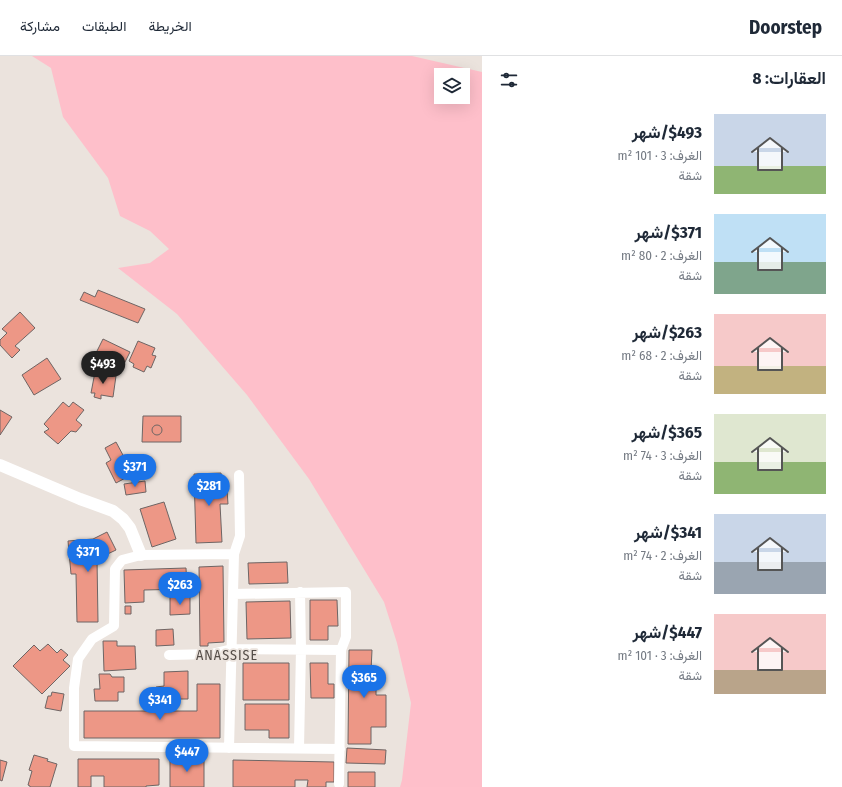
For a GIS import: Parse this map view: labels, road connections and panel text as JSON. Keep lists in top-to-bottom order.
{
  "districts": ["ANASSISE"],
  "page": {
    "header": "Doorstep",
    "nav": ["الخريطة", "الطبقات", "مشاركة"],
    "heading": "العقارات: 8",
    "list": [
      {
        "name": "$493/شهر",
        "note": "الغرف: 3 · 101 m² · شقة"
      },
      {
        "name": "$371/شهر",
        "note": "الغرف: 2 · 80 m² · شقة"
      },
      {
        "name": "$263/شهر",
        "note": "الغرف: 2 · 68 m² · شقة"
      },
      {
        "name": "$365/شهر",
        "note": "الغرف: 3 · 74 m² · شقة"
      },
      {
        "name": "$341/شهر",
        "note": "الغرف: 2 · 74 m² · شقة"
      },
      {
        "name": "$447/شهر",
        "note": "الغرف: 3 · 101 m² · شقة"
      }
    ],
    "price": [
      "$493",
      "$371",
      "$281",
      "$371",
      "$263",
      "$365",
      "$341",
      "$447"
    ]
  }
}
